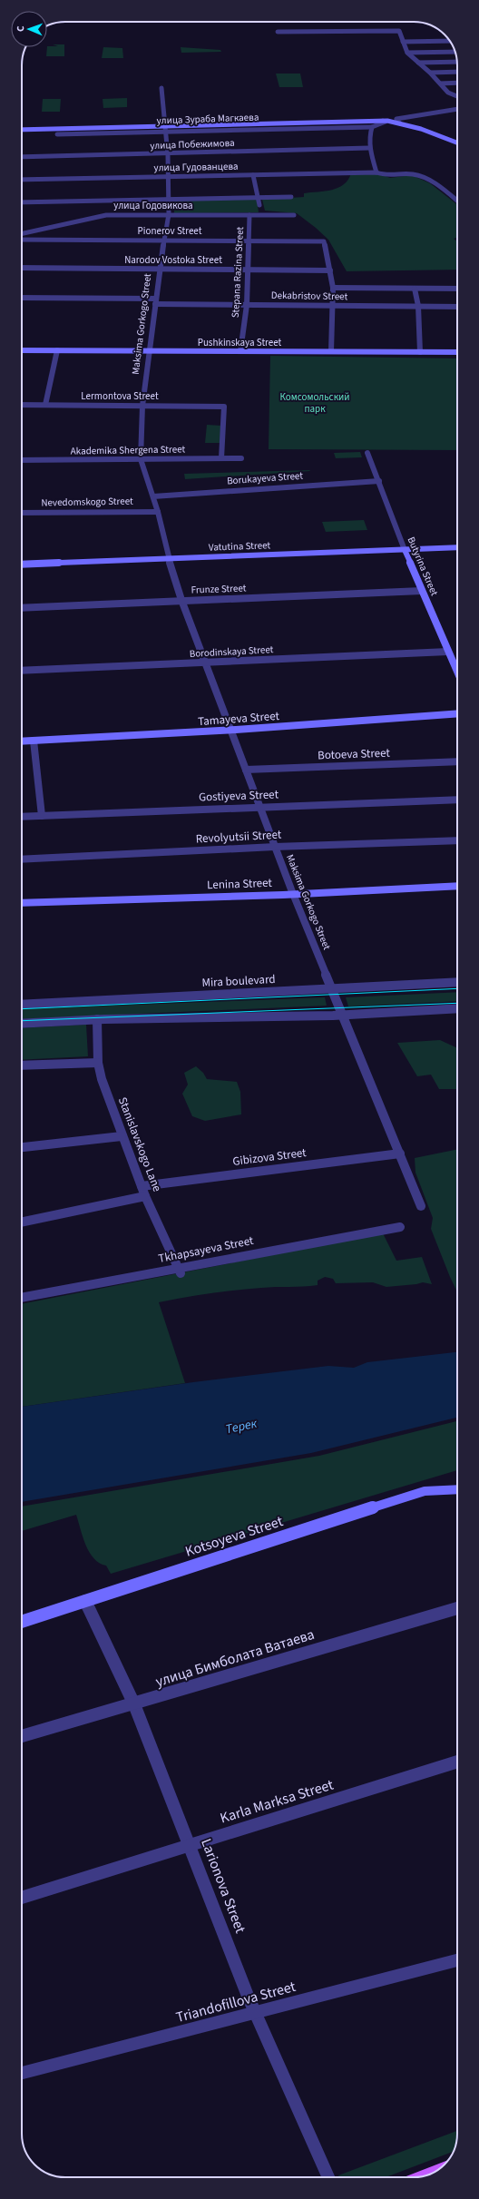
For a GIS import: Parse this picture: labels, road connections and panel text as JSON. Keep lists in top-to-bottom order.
{
  "streets": {
    "main road": [
      "улица Зураба Магкаева",
      "Pushkinskaya Street",
      "Vatutina Street",
      "Butyrina Street",
      "Tamayeva Street",
      "Lenina Street",
      "Kotsoyeva Street"
    ],
    "street": [
      "улица Побежимова",
      "улица Гудованцева",
      "улица Годовикова",
      "Pionerov Street",
      "Narodov Vostoka Street",
      "Stepana Razina Street",
      "Dekabristov Street",
      "Maksima Gorkogo Street",
      "Lermontova Street",
      "Akademika Shergena Street",
      "Borukayeva Street",
      "Nevedomskogo Street",
      "Frunze Street",
      "Borodinskaya Street",
      "Botoeva Street",
      "Gostiyeva Street",
      "Revolyutsii Street",
      "Mira boulevard",
      "Stanislavskogo Lane",
      "Gibizova Street",
      "Tkhapsayeva Street",
      "улица Бимболата Ватаева",
      "Karla Marksa Street",
      "Larionova Street",
      "Triandofillova Street"
    ]
  },
  "crossings": [
    ["улица Зураба Магкаева", "Maksima Gorkogo Street"],
    ["улица Побежимова", "Maksima Gorkogo Street"],
    ["улица Гудованцева", "Maksima Gorkogo Street"],
    ["улица Годовикова", "Stepana Razina Street"],
    ["улица Годовикова", "Maksima Gorkogo Street"],
    ["Pionerov Street", "Narodov Vostoka Street"],
    ["Pionerov Street", "Stepana Razina Street"],
    ["Pionerov Street", "Maksima Gorkogo Street"],
    ["Narodov Vostoka Street", "Stepana Razina Street"],
    ["Narodov Vostoka Street", "Maksima Gorkogo Street"],
    ["Stepana Razina Street", "Dekabristov Street"],
    ["Stepana Razina Street", "Pushkinskaya Street"],
    ["Dekabristov Street", "Maksima Gorkogo Street"],
    ["Maksima Gorkogo Street", "Pushkinskaya Street"],
    ["Maksima Gorkogo Street", "Lermontova Street"],
    ["Maksima Gorkogo Street", "Akademika Shergena Street"],
    ["Maksima Gorkogo Street", "Borukayeva Street"],
    ["Maksima Gorkogo Street", "Nevedomskogo Street"],
    ["Maksima Gorkogo Street", "Vatutina Street"],
    ["Maksima Gorkogo Street", "Frunze Street"],
    ["Maksima Gorkogo Street", "Borodinskaya Street"],
    ["Maksima Gorkogo Street", "Tamayeva Street"],
    ["Maksima Gorkogo Street", "Botoeva Street"],
    ["Maksima Gorkogo Street", "Gostiyeva Street"],
    ["Maksima Gorkogo Street", "Revolyutsii Street"],
    ["Maksima Gorkogo Street", "Lenina Street"],
    ["Maksima Gorkogo Street", "Mira boulevard"],
    ["Maksima Gorkogo Street", "Gibizova Street"],
    ["Lermontova Street", "Akademika Shergena Street"],
    ["Borukayeva Street", "Butyrina Street"],
    ["Vatutina Street", "Butyrina Street"],
    ["Butyrina Street", "Frunze Street"],
    ["Butyrina Street", "Borodinskaya Street"],
    ["Stanislavskogo Lane", "Gibizova Street"],
    ["Stanislavskogo Lane", "Tkhapsayeva Street"],
    ["Kotsoyeva Street", "Larionova Street"],
    ["улица Бимболата Ватаева", "Larionova Street"],
    ["Karla Marksa Street", "Larionova Street"],
    ["Larionova Street", "Triandofillova Street"]
  ],
  "water": ["Терек"],
  "parks": ["Комсомольский парк"],
  "north": "left"
}
